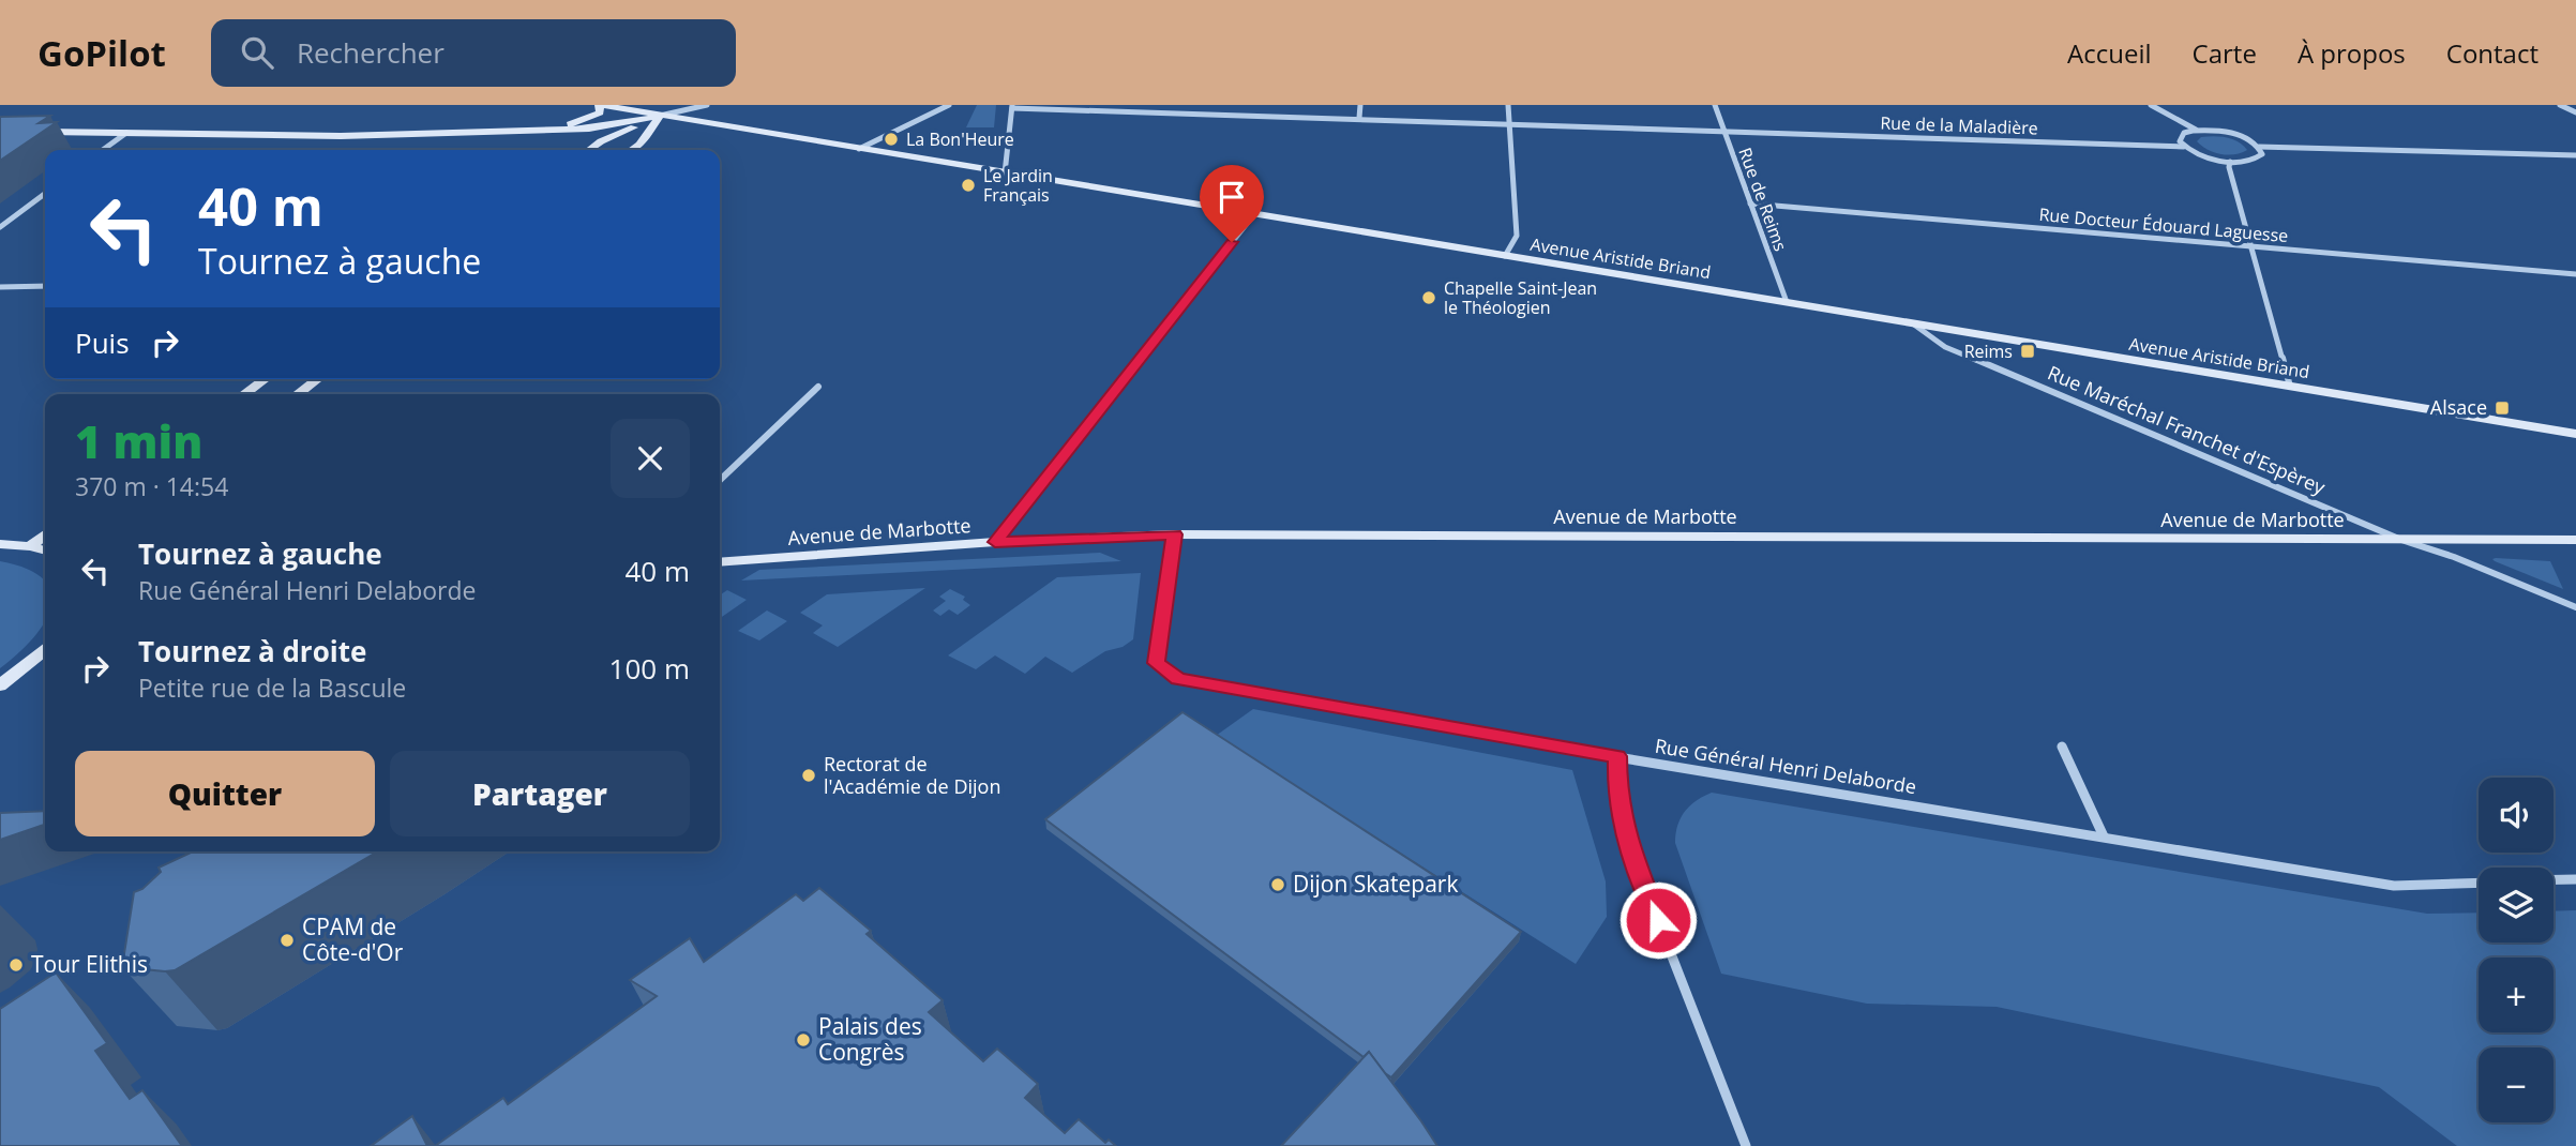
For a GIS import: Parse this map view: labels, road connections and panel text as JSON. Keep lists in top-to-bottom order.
{
  "streets": {
    "main road": ["Avenue Aristide Briand", "Avenue de Marbotte"],
    "street": [
      "Rue de la Maladière",
      "Rue de Reims",
      "Rue Docteur Édouard Laguesse",
      "Rue Maréchal Franchet d'Espèrey",
      "Rue Général Henri Delaborde"
    ]
  },
  "crossings": [
    ["Rue de la Maladière", "Rue de Reims"],
    ["Rue de Reims", "Rue Docteur Édouard Laguesse"],
    ["Rue de Reims", "Avenue Aristide Briand"],
    ["Avenue Aristide Briand", "Rue Maréchal Franchet d'Espèrey"],
    ["Rue Maréchal Franchet d'Espèrey", "Avenue de Marbotte"],
    ["Avenue de Marbotte", "Rue Général Henri Delaborde"]
  ],
  "places": {
    "other": [
      "La Bon'Heure",
      "Le Jardin Français",
      "Chapelle Saint-Jean le Théologien",
      "Rectorat de l'Académie de Dijon",
      "Dijon Skatepark",
      "CPAM de Côte-d'Or",
      "Tour Elithis",
      "Palais des Congrès"
    ],
    "transit": ["Reims", "Alsace"]
  },
  "page": {
    "header": "GoPilot",
    "search": "Rechercher",
    "nav": [
      "Accueil",
      "Carte",
      "À propos",
      "Contact"
    ],
    "turn": ["40 m", "Tournez à gauche"],
    "then": "Puis",
    "heading": ["1 min", "370 m · 14:54"],
    "list": [
      {
        "name": "Tournez à gauche",
        "note": "Rue Général Henri Delaborde",
        "value": "40 m"
      },
      {
        "name": "Tournez à droite",
        "note": "Petite rue de la Bascule",
        "value": "100 m"
      }
    ],
    "buttons": ["Quitter", "Partager"],
    "map_buttons": ["+", "−"]
  }
}
